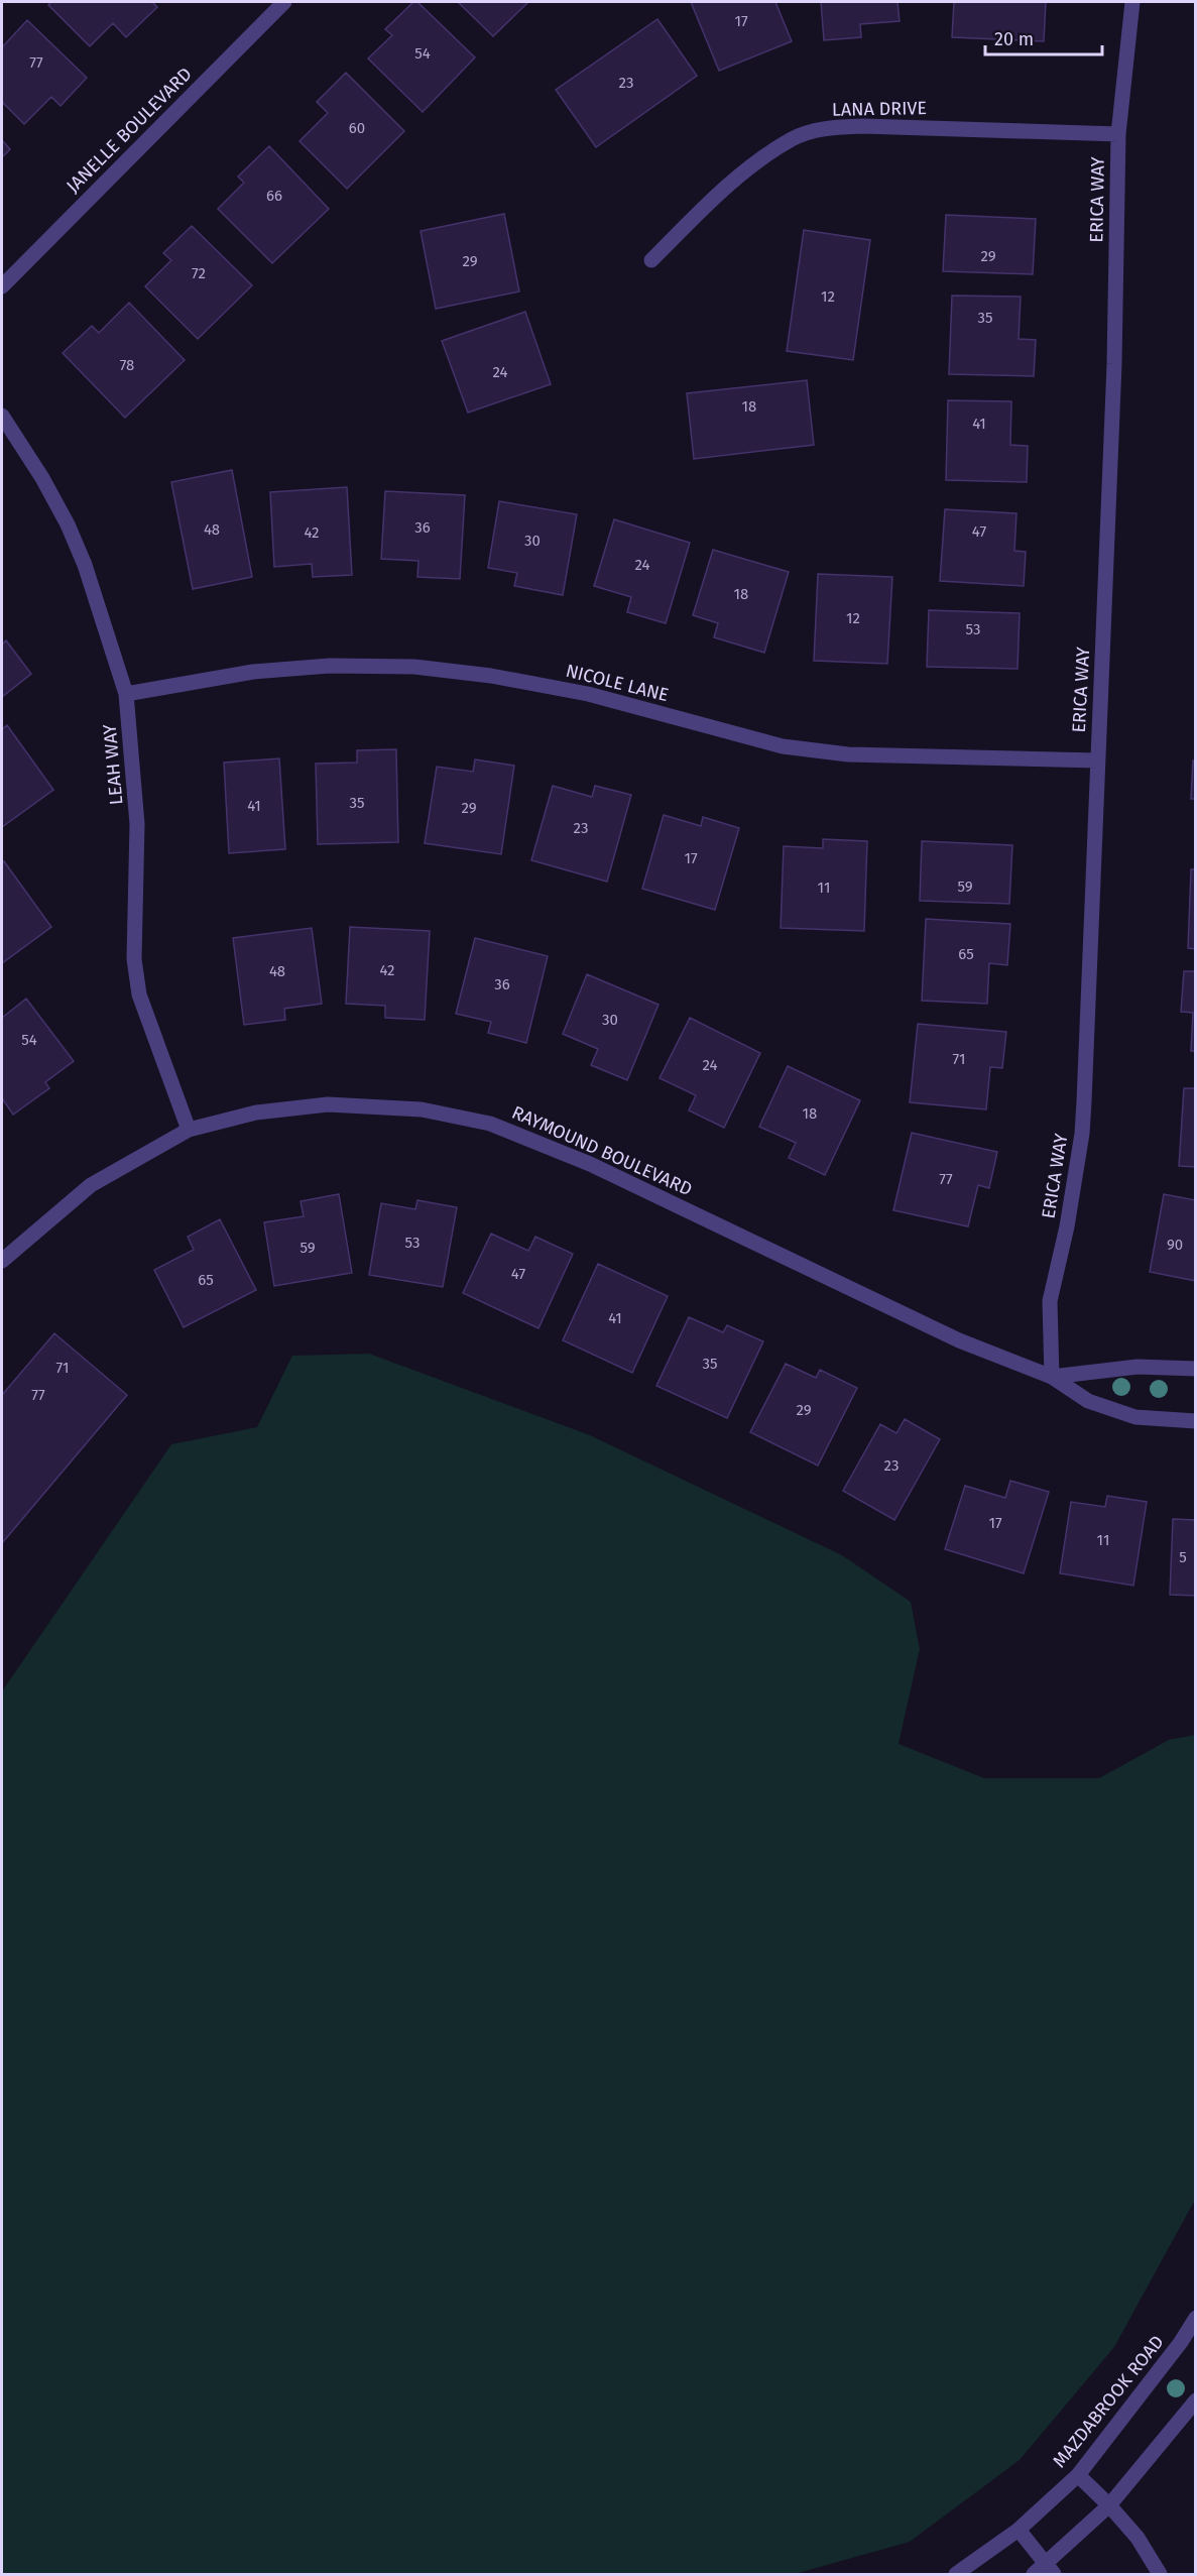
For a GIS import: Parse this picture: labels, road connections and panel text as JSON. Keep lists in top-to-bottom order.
{
  "streets": {
    "street": [
      "LANA DRIVE",
      "JANELLE BOULEVARD",
      "ERICA WAY",
      "NICOLE LANE",
      "LEAH WAY",
      "RAYMOUND BOULEVARD",
      "MAZDABROOK ROAD"
    ]
  },
  "crossings": [
    ["LANA DRIVE", "ERICA WAY"],
    ["ERICA WAY", "NICOLE LANE"],
    ["ERICA WAY", "RAYMOUND BOULEVARD"],
    ["NICOLE LANE", "LEAH WAY"],
    ["LEAH WAY", "RAYMOUND BOULEVARD"]
  ],
  "house_numbers": [
    "17",
    "54",
    "77",
    "23",
    "60",
    "66",
    "29",
    "29",
    "72",
    "12",
    "35",
    "78",
    "24",
    "18",
    "41",
    "36",
    "48",
    "47",
    "42",
    "30",
    "24",
    "18",
    "12",
    "53",
    "35",
    "41",
    "29",
    "23",
    "17",
    "59",
    "11",
    "65",
    "42",
    "48",
    "36",
    "30",
    "54",
    "71",
    "24",
    "18",
    "77",
    "53",
    "90",
    "59",
    "47",
    "65",
    "41",
    "35",
    "71",
    "77",
    "29",
    "23",
    "17",
    "11",
    "5"
  ],
  "scale_bar": "20 m"
}
